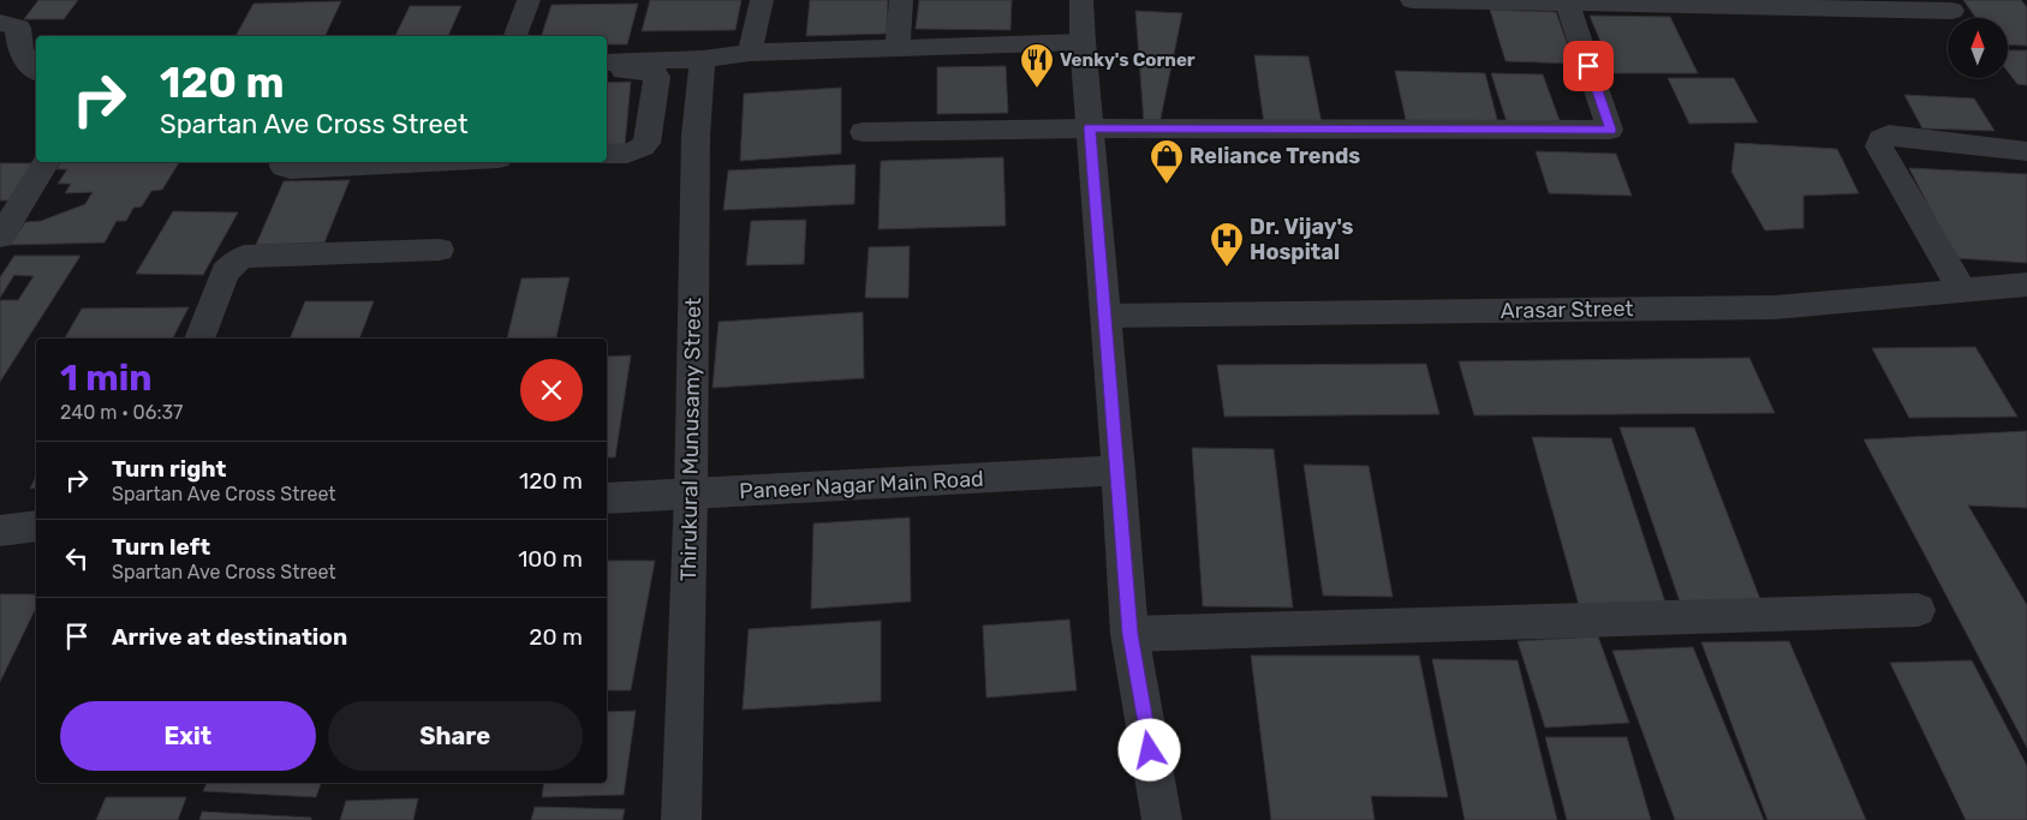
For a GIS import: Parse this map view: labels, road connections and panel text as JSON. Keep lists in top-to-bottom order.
{
  "streets": {
    "street": ["Arasar Street", "Thirukural Munusamy Street", "Paneer Nagar Main Road"]
  },
  "crossings": [
    ["Thirukural Munusamy Street", "Paneer Nagar Main Road"]
  ],
  "places": {
    "restaurant": ["Venky's Corner"],
    "shop": ["Reliance Trends"],
    "hospital": ["Dr. Vijay's Hospital"]
  },
  "north": "top",
  "page": {
    "turn": ["120 m", "Spartan Ave Cross Street"],
    "heading": ["1 min", "240 m · 06:37"],
    "list": [
      {
        "name": "Turn right",
        "note": "Spartan Ave Cross Street",
        "value": "120 m"
      },
      {
        "name": "Turn left",
        "note": "Spartan Ave Cross Street",
        "value": "100 m"
      },
      {
        "name": "Arrive at destination",
        "value": "20 m"
      }
    ],
    "buttons": ["Exit", "Share"]
  }
}
